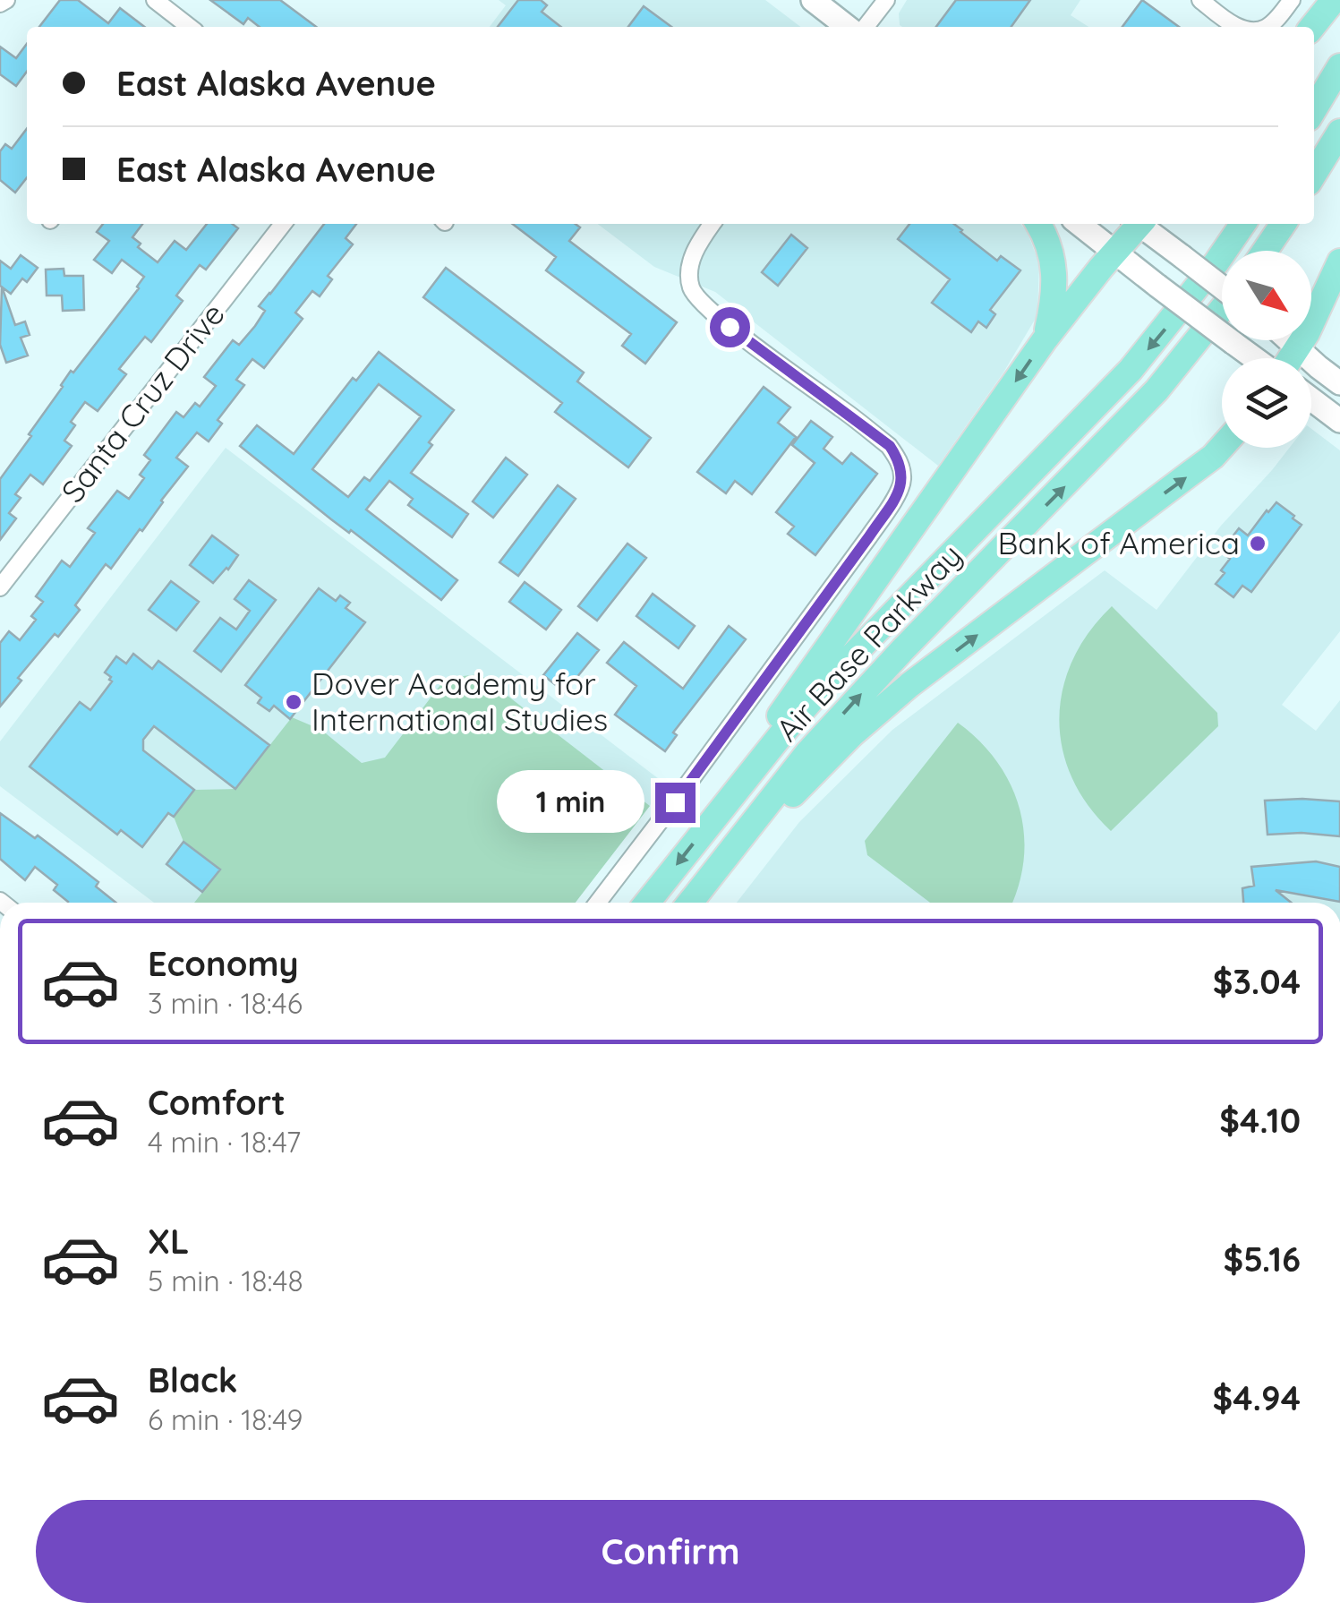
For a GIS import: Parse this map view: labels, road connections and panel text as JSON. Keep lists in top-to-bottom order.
{
  "streets": {
    "main road": ["Air Base Parkway"],
    "street": ["Santa Cruz Drive"]
  },
  "places": ["Bank of America", "Dover Academy for International Studies"],
  "north": "bottom right",
  "page": {
    "banner": ["East Alaska Avenue", "East Alaska Avenue"],
    "bubble": "1 min",
    "list": [
      {
        "name": "Economy",
        "note": "3 min · 18:46",
        "value": "$3.04"
      },
      {
        "name": "Comfort",
        "note": "4 min · 18:47",
        "value": "$4.10"
      },
      {
        "name": "XL",
        "note": "5 min · 18:48",
        "value": "$5.16"
      },
      {
        "name": "Black",
        "note": "6 min · 18:49",
        "value": "$4.94"
      }
    ],
    "buttons": "Confirm"
  }
}
